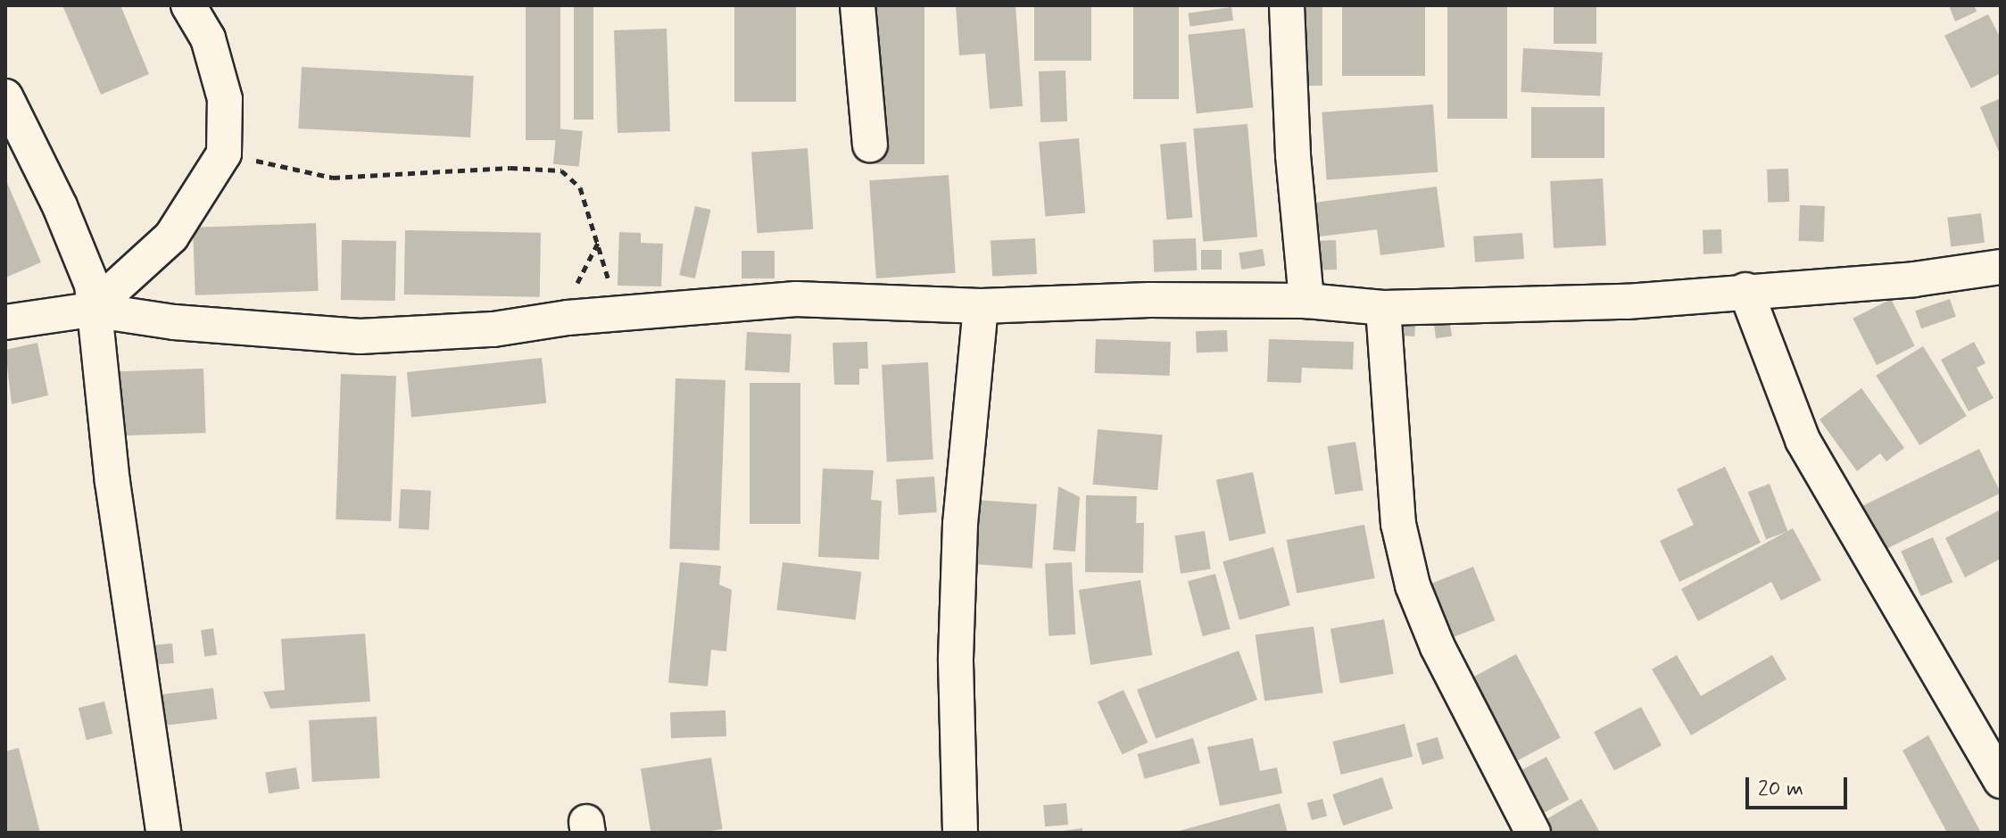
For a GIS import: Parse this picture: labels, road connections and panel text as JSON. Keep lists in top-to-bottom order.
{
  "scale_bar": "20 m"
}
